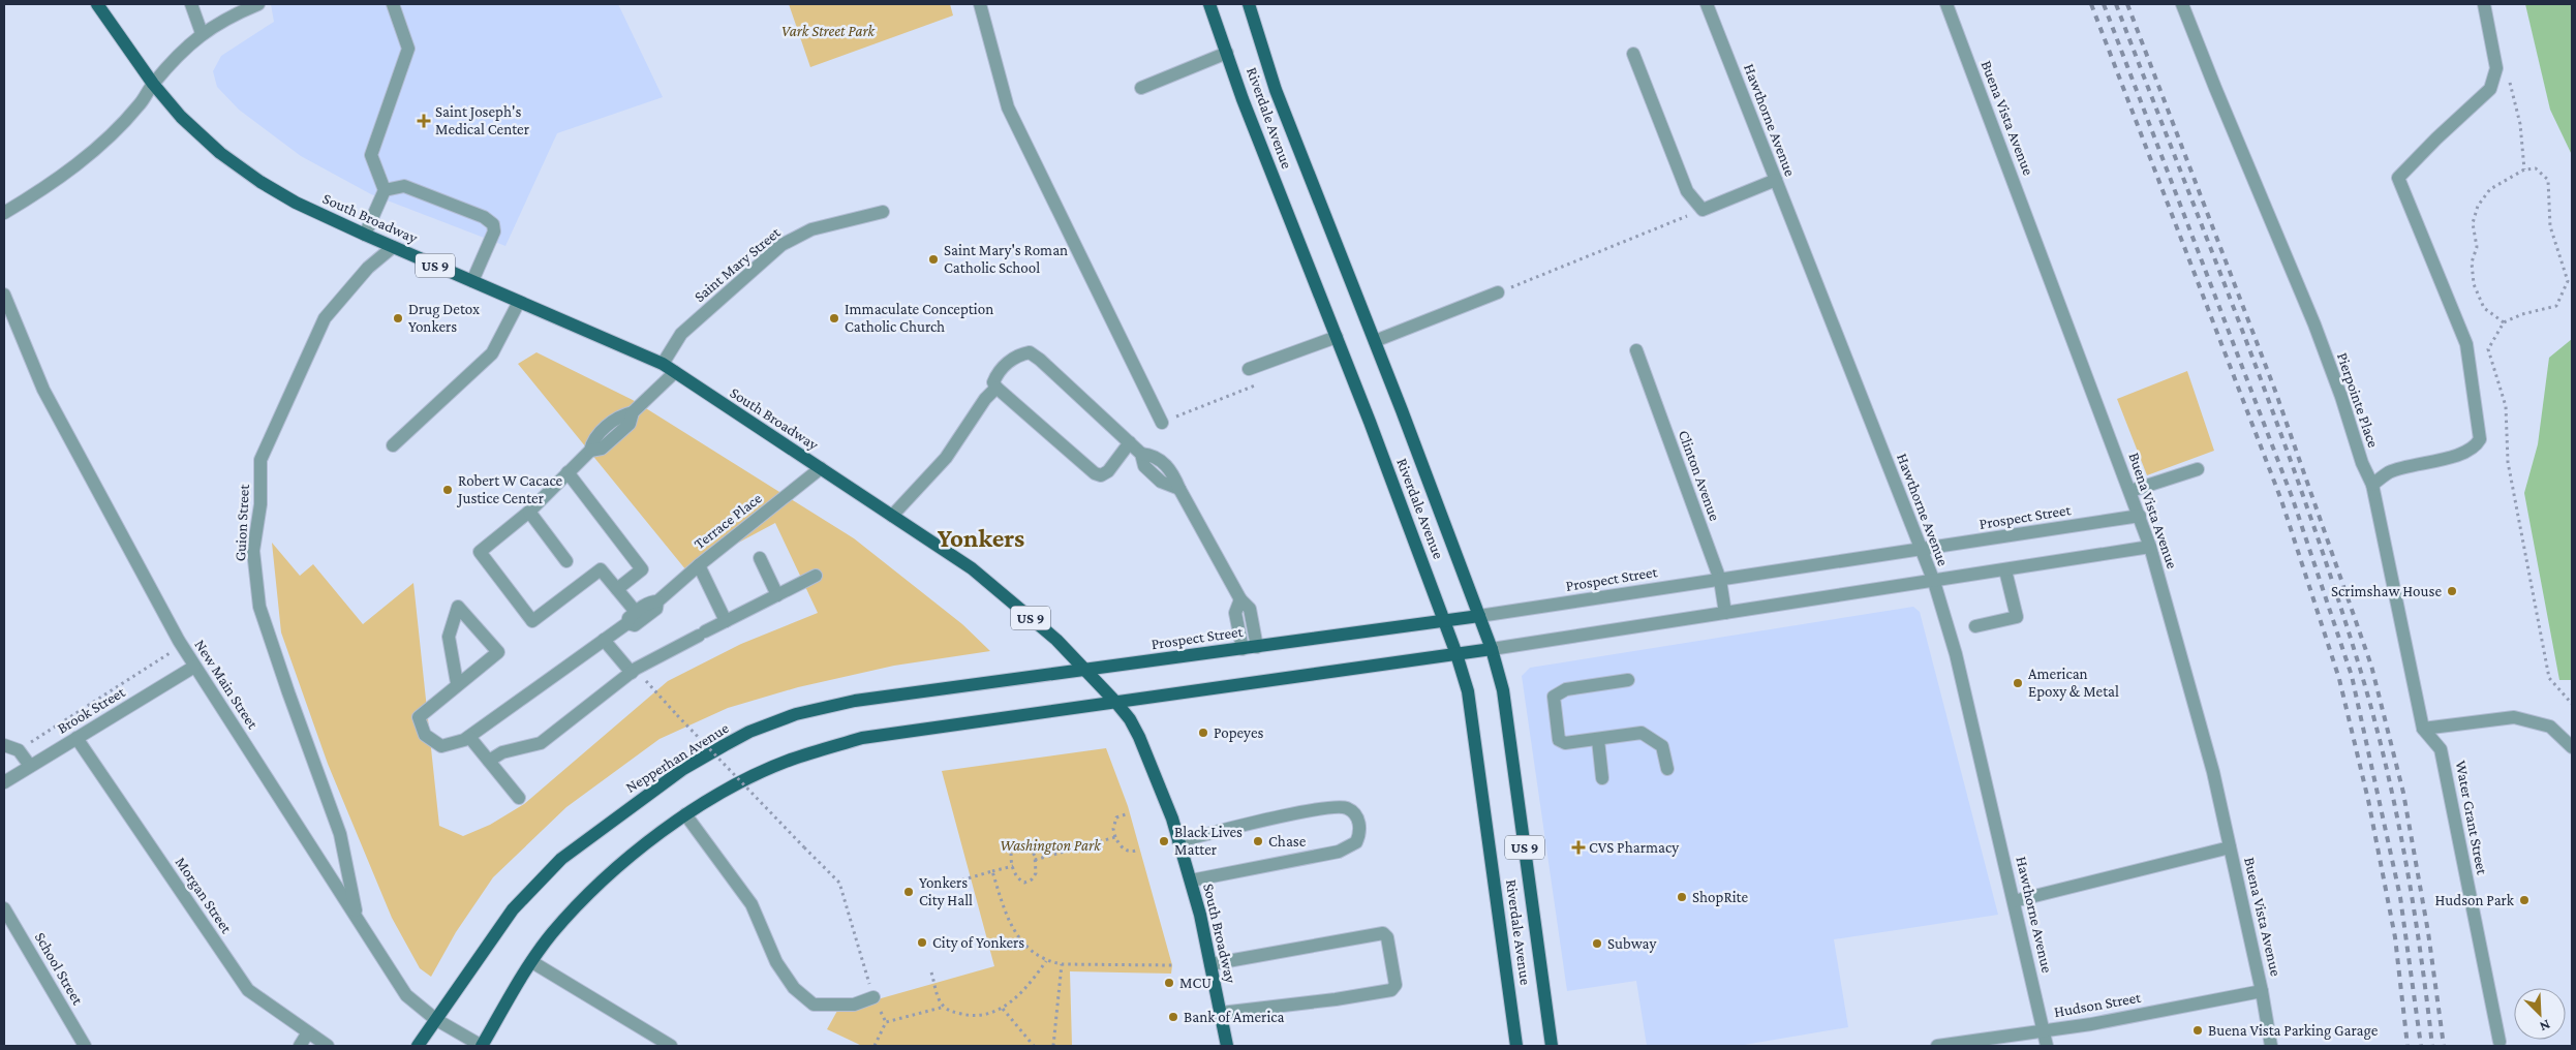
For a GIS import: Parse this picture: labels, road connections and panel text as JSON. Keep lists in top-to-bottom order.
{
  "streets": {
    "main road": [
      "Riverdale Avenue",
      "South Broadway",
      "US 9",
      "Prospect Street",
      "Nepperhan Avenue"
    ],
    "street": [
      "Buena Vista Avenue",
      "Hawthorne Avenue",
      "Saint Mary Street",
      "Pierpointe Place",
      "Clinton Avenue",
      "Terrace Place",
      "Guion Street",
      "New Main Street",
      "Brook Street",
      "Water Grant Street",
      "Morgan Street",
      "School Street",
      "Hudson Street"
    ]
  },
  "crossings": [
    ["Riverdale Avenue", "Prospect Street"],
    ["Buena Vista Avenue", "Prospect Street"],
    ["Buena Vista Avenue", "Hudson Street"],
    ["Hawthorne Avenue", "Prospect Street"],
    ["Hawthorne Avenue", "Hudson Street"],
    ["South Broadway", "Saint Mary Street"],
    ["South Broadway", "Prospect Street"],
    ["South Broadway", "Terrace Place"],
    ["South Broadway", "Guion Street"],
    ["South Broadway", "Nepperhan Avenue"],
    ["Pierpointe Place", "Water Grant Street"],
    ["Clinton Avenue", "Prospect Street"],
    ["Prospect Street", "Nepperhan Avenue"],
    ["Guion Street", "New Main Street"],
    ["New Main Street", "Brook Street"],
    ["New Main Street", "Nepperhan Avenue"],
    ["Brook Street", "Morgan Street"]
  ],
  "districts": ["Yonkers"],
  "parks": ["Vark Street Park", "Washington Park"],
  "places": {
    "health": ["Saint Joseph's Medical Center", "CVS Pharmacy"],
    "other": [
      "Saint Mary's Roman Catholic School",
      "Drug Detox Yonkers",
      "Immaculate Conception Catholic Church",
      "Robert W Cacace Justice Center",
      "Scrimshaw House",
      "American Epoxy & Metal",
      "Popeyes",
      "Black Lives Matter",
      "Chase",
      "Yonkers City Hall",
      "ShopRite",
      "Hudson Park",
      "City of Yonkers",
      "Subway",
      "MCU",
      "Bank of America",
      "Buena Vista Parking Garage"
    ]
  },
  "north": "bottom right"
}
